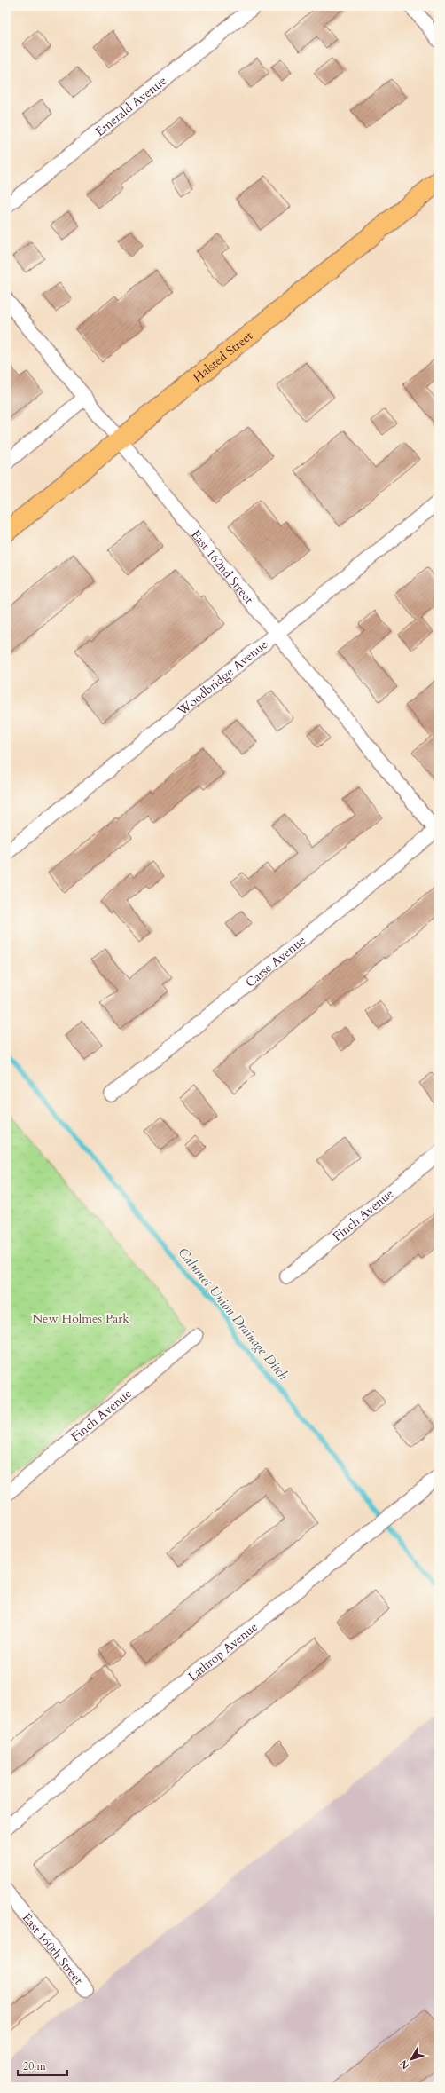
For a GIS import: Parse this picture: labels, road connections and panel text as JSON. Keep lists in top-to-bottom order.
{
  "streets": {
    "main road": ["Halsted Street"],
    "street": [
      "Emerald Avenue",
      "East 162nd Street",
      "Woodbridge Avenue",
      "Carse Avenue",
      "Finch Avenue",
      "Lathrop Avenue",
      "East 160th Street"
    ]
  },
  "crossings": [
    ["Halsted Street", "East 162nd Street"],
    ["East 162nd Street", "Woodbridge Avenue"],
    ["East 162nd Street", "Carse Avenue"]
  ],
  "water": ["Calumet Union Drainage Ditch"],
  "parks": ["New Holmes Park"],
  "scale_bar": "20 m",
  "north": "bottom left"
}
